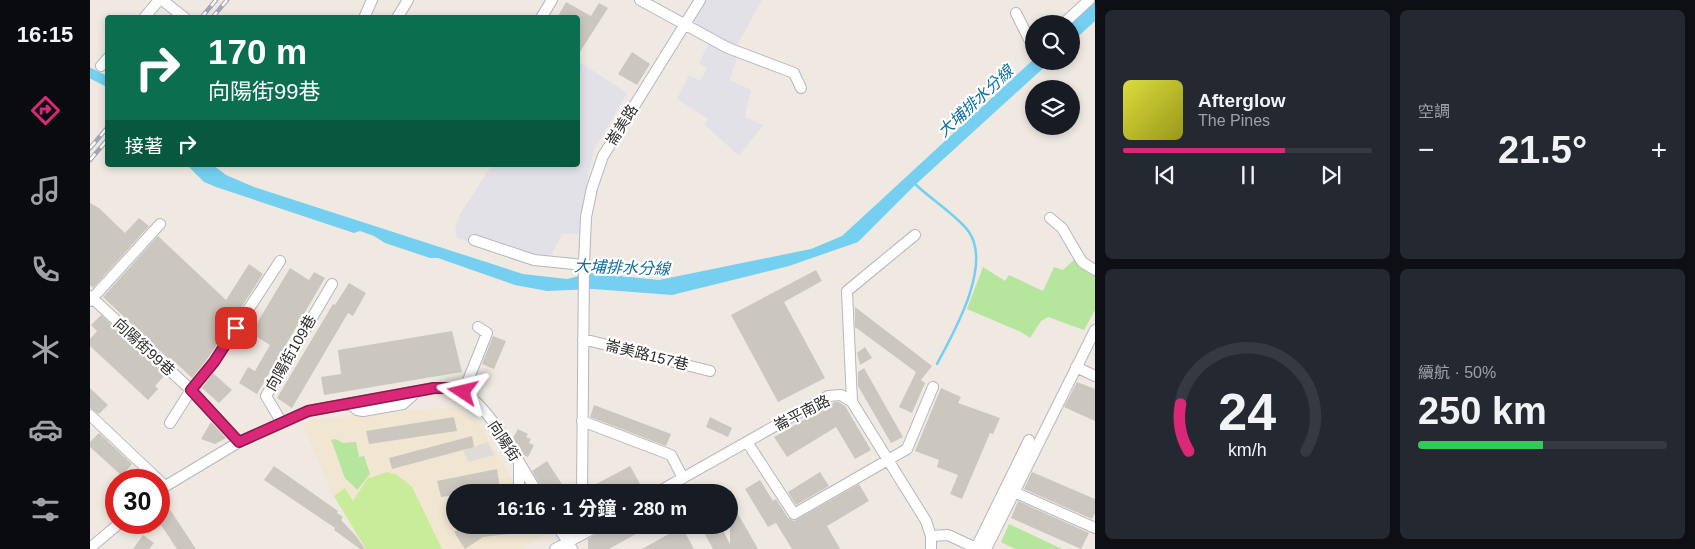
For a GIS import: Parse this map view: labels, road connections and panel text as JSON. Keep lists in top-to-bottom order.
{
  "streets": {
    "street": [
      "崙美路",
      "向陽街99巷",
      "向陽街109巷",
      "崙美路157巷",
      "崙平南路",
      "向陽街"
    ]
  },
  "crossings": [
    ["崙美路", "崙美路157巷"]
  ],
  "water": ["大埔排水分線"],
  "page": {
    "tabs": "16:15",
    "tile": [
      "空調",
      ["續航 · 50%", "250 km"]
    ],
    "turn": ["170 m", "向陽街99巷"],
    "song": ["Afterglow", "The Pines"],
    "then": "接著",
    "heat": ["−", "21.5°", "+"],
    "limit": "30",
    "trip": "16:16 · 1 分鐘 · 280 m",
    "gauge": ["24", "km/h"]
  }
}
